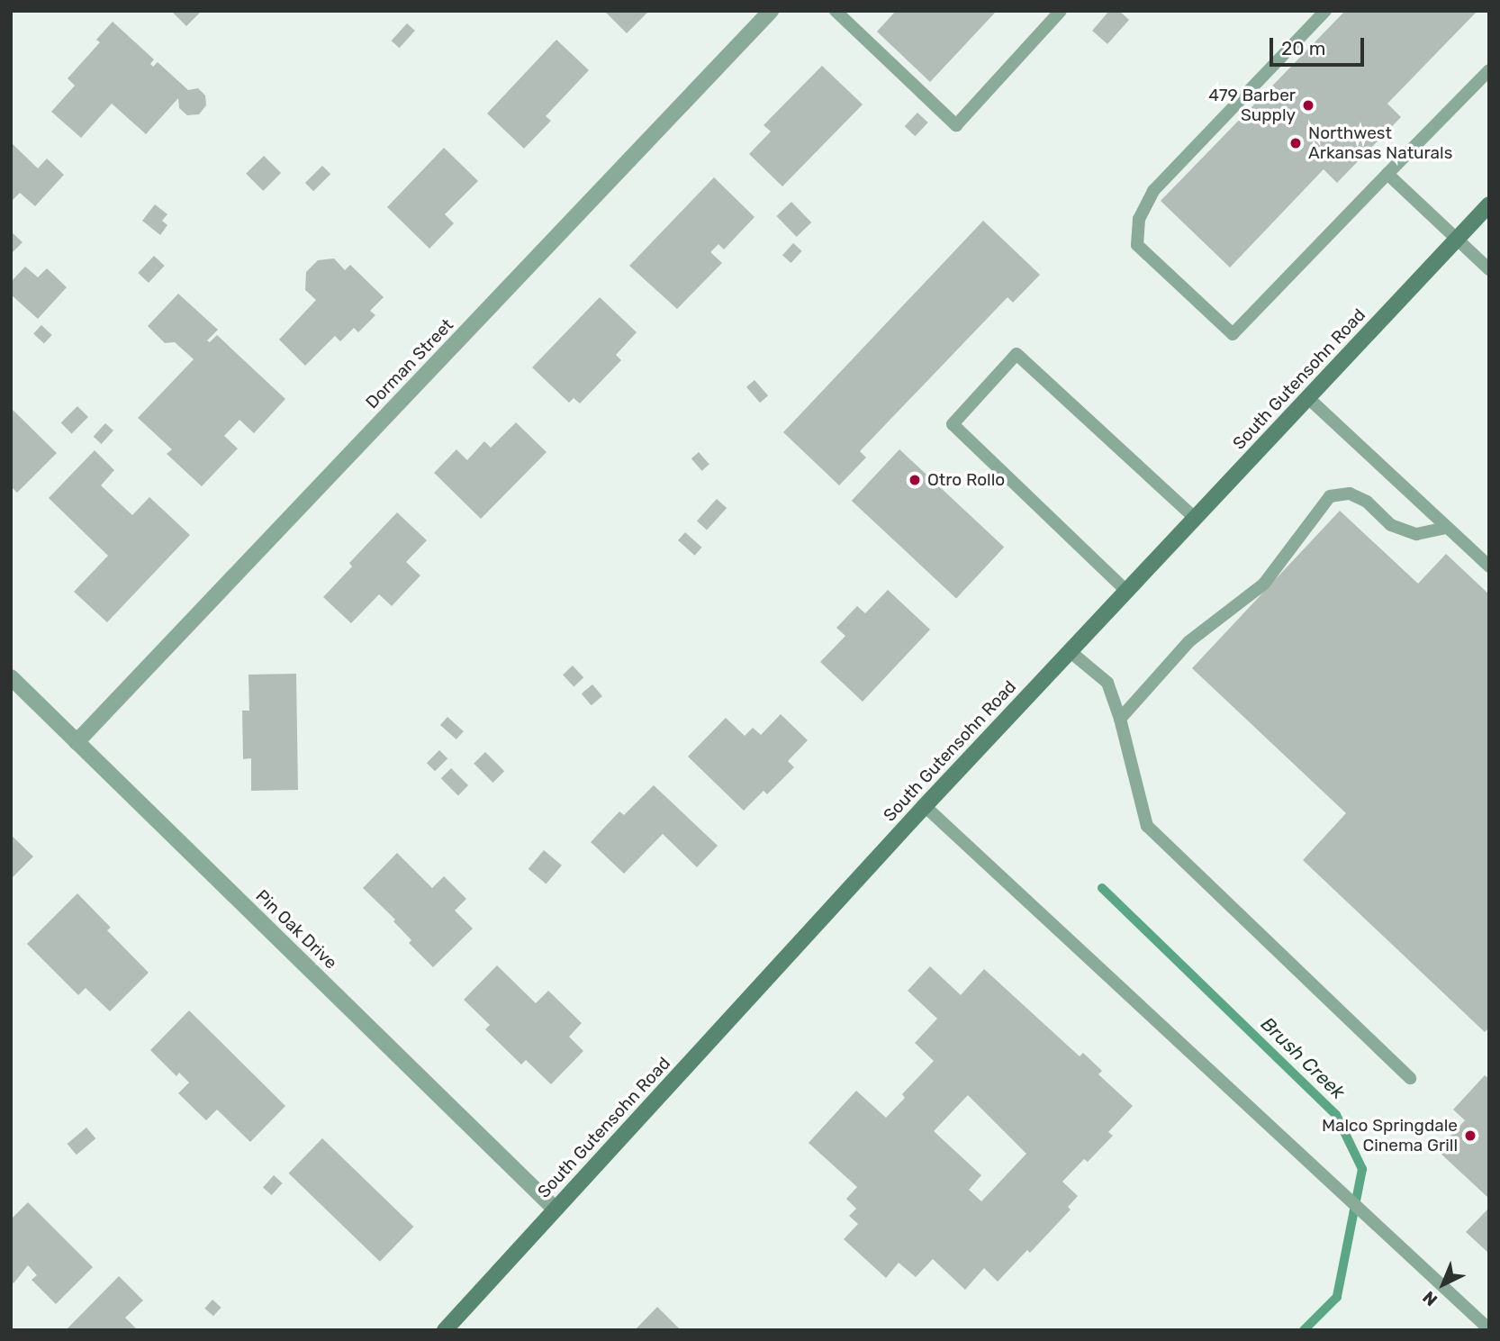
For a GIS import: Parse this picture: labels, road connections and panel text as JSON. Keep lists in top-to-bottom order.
{
  "streets": {
    "street": ["Dorman Street", "South Gutensohn Road", "Pin Oak Drive"]
  },
  "crossings": [
    ["Dorman Street", "Pin Oak Drive"],
    ["South Gutensohn Road", "Pin Oak Drive"]
  ],
  "water": ["Brush Creek"],
  "places": [
    "479 Barber Supply",
    "Northwest Arkansas Naturals",
    "Otro Rollo",
    "Malco Springdale Cinema Grill"
  ],
  "scale_bar": "20 m",
  "north": "bottom left"
}
